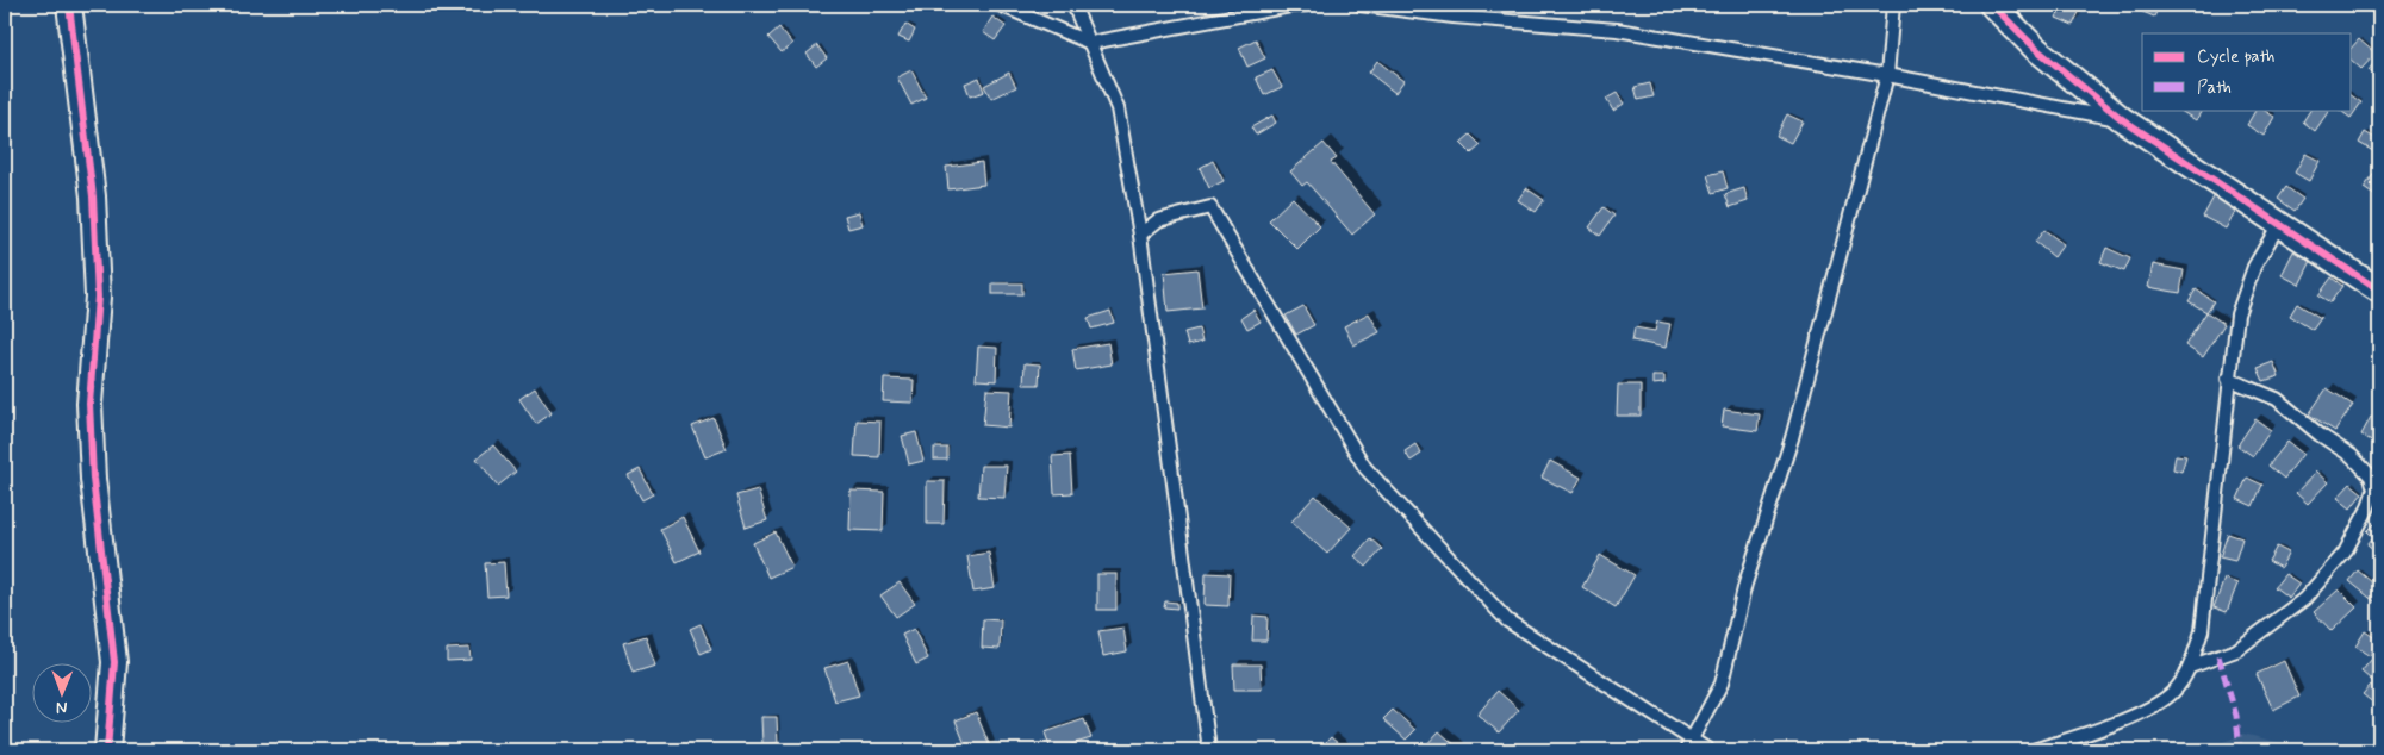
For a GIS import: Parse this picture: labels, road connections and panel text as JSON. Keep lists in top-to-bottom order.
{
  "legend": ["Cycle path", "Path"],
  "north": "bottom"
}
